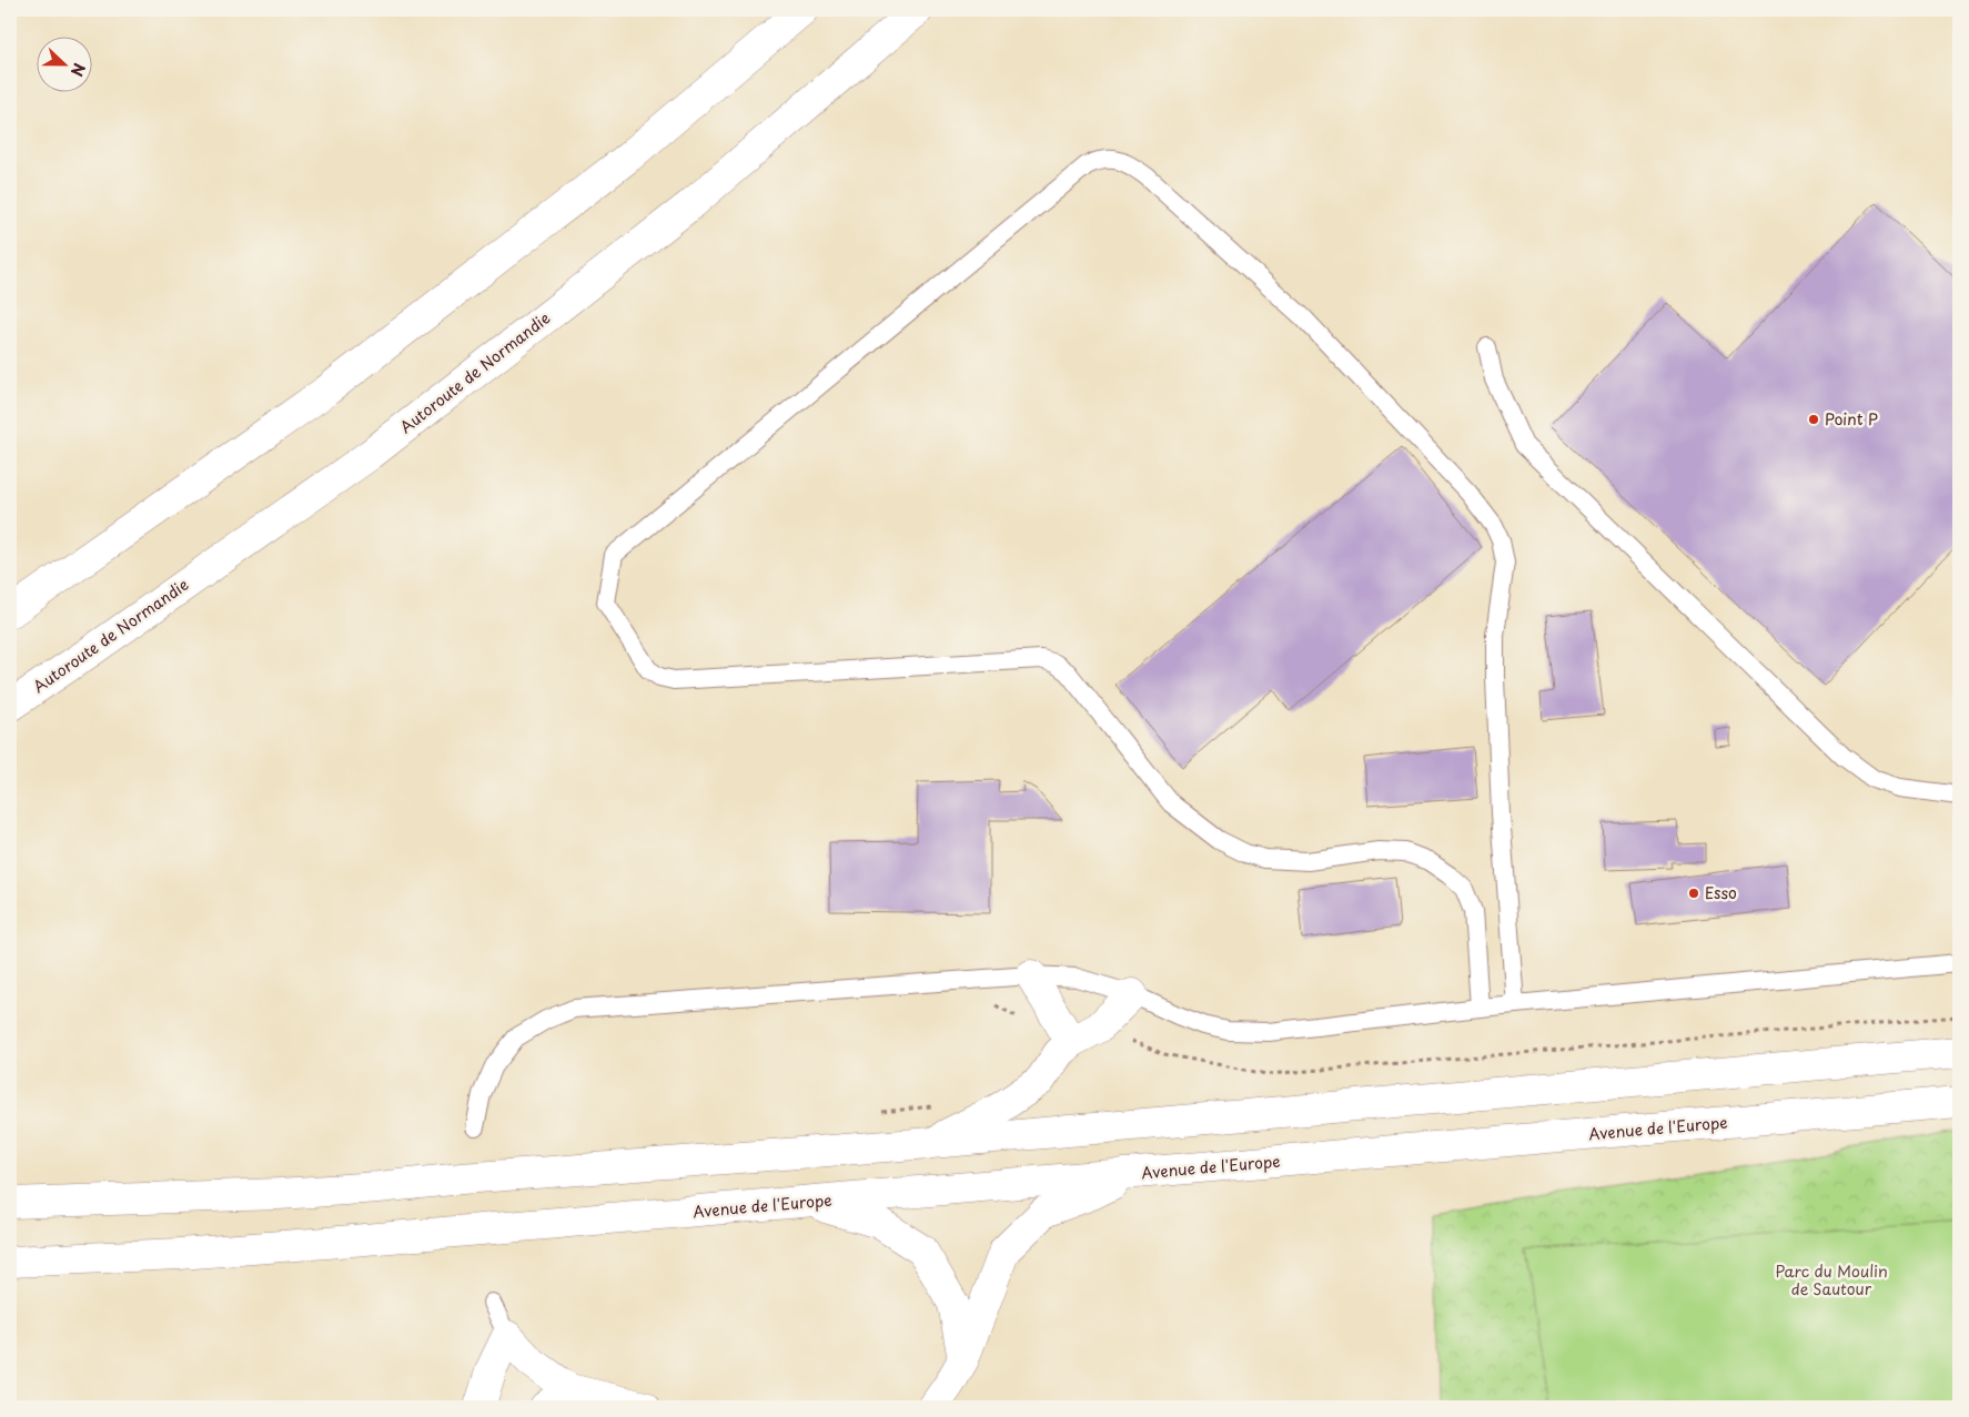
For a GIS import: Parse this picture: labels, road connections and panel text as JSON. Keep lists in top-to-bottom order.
{
  "streets": {
    "main road": ["Autoroute de Normandie", "Avenue de l'Europe"]
  },
  "parks": ["Parc du Moulin de Sautour"],
  "places": ["Point P", "Esso"],
  "north": "right"
}
